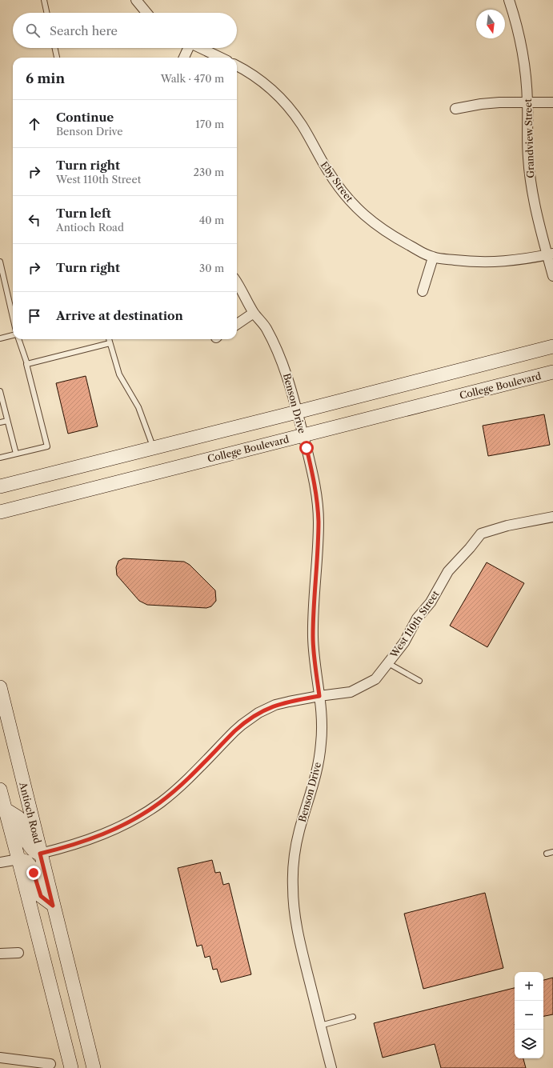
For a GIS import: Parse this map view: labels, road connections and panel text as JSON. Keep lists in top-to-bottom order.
{
  "streets": {
    "main road": ["College Boulevard", "Antioch Road"],
    "street": [
      "Grandview Street",
      "Eby Street",
      "Benson Drive",
      "West 110th Street"
    ]
  },
  "crossings": [
    ["Grandview Street", "Eby Street"],
    ["College Boulevard", "Benson Drive"],
    ["Benson Drive", "West 110th Street"],
    ["West 110th Street", "Antioch Road"]
  ],
  "north": "bottom",
  "page": {
    "search": "Search here",
    "heading": ["6 min", "Walk · 470 m"],
    "list": [
      ["Continue", "Benson Drive", "170 m"],
      ["Turn right", "West 110th Street", "230 m"],
      ["Turn left", "Antioch Road", "40 m"],
      ["Turn right", "30 m"],
      "Arrive at destination"
    ],
    "map_buttons": ["+", "−"]
  }
}
